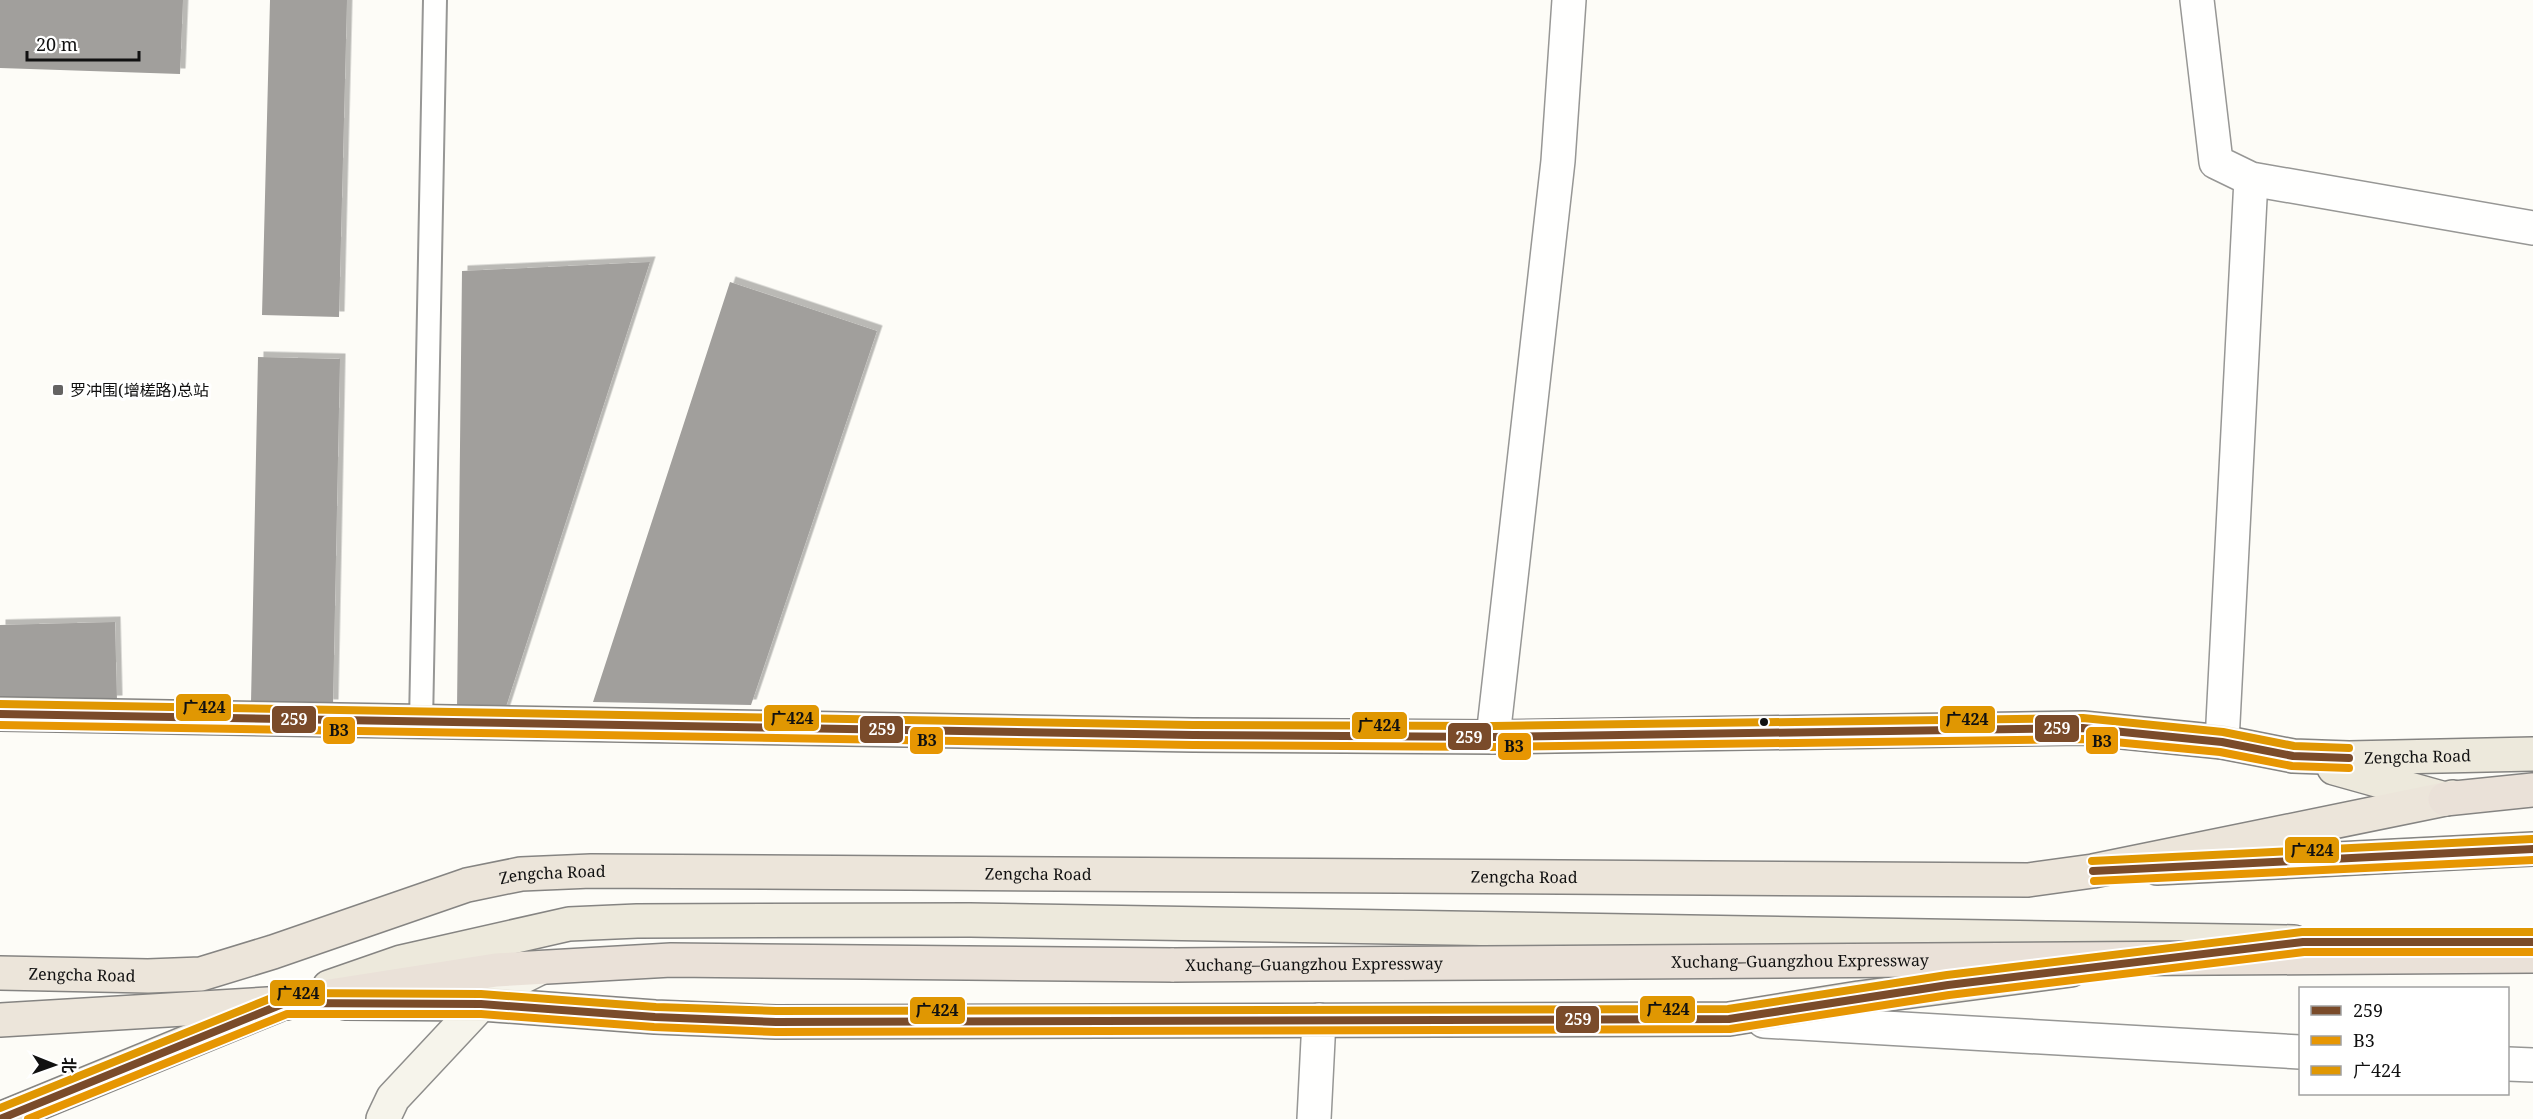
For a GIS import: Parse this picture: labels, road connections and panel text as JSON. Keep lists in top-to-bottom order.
{
  "streets": {
    "highway": ["Zengcha Road", "Xuchang–Guangzhou Expressway"]
  },
  "places": {
    "transit": ["罗冲围(增槎路)总站"]
  },
  "lines": ["transit line 广424", "transit line 259", "transit line B3"],
  "legend": ["259", "B3", "广424"],
  "scale_bar": "20 m",
  "north": "right"
}
